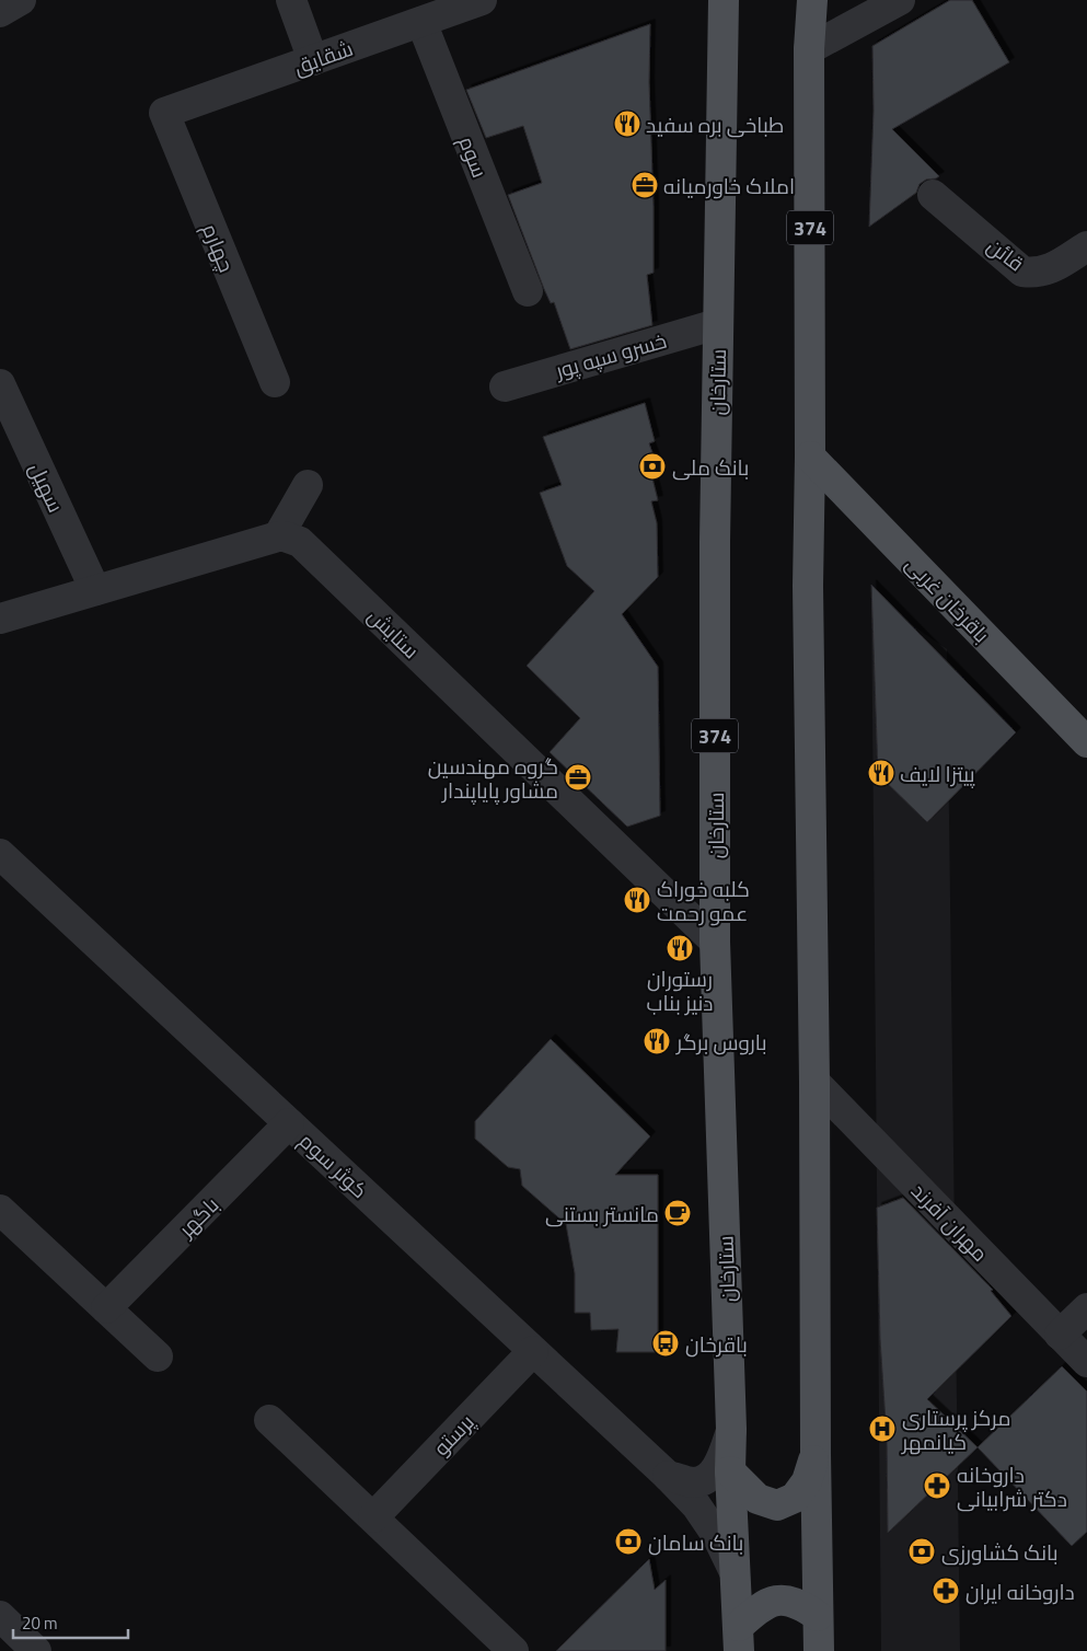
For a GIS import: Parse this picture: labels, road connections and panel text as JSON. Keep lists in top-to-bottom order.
{
  "streets": {
    "main road": ["374", "ستارخان", "باقرخان غربی"],
    "street": [
      "شقایق",
      "سوم",
      "چهارم",
      "قائن",
      "خسرو سپه پور",
      "سهیل",
      "ستایش",
      "کوثر سوم",
      "باگهر",
      "مهران آفرند",
      "پرستو"
    ]
  },
  "crossings": [
    ["شقایق", "سوم"],
    ["شقایق", "چهارم"],
    ["374", "باقرخان غربی"],
    ["374", "مهران آفرند"],
    ["خسرو سپه پور", "ستارخان"],
    ["ستارخان", "ستایش"],
    ["ستارخان", "کوثر سوم"],
    ["کوثر سوم", "باگهر"],
    ["کوثر سوم", "پرستو"]
  ],
  "places": {
    "restaurant": [
      "طباخی بره سفید",
      "پیتزا لایف",
      "کلبه خوراک عمو رحمت",
      "رستوران دنیز بناب",
      "باروس برگر"
    ],
    "office": ["املاک خاورمیانه", "گروه مهندسین مشاور پایاپندار"],
    "bank": ["بانک ملی", "بانک سامان", "بانک کشاورزی"],
    "cafe": ["مانستر بستنی"],
    "bus stop": ["باقرخان"],
    "hospital": ["مرکز پرستاری کیانمهر"],
    "pharmacy": ["داروخانه دکتر شرابیانی", "داروخانه ایران"]
  },
  "scale_bar": "20 m"
}
